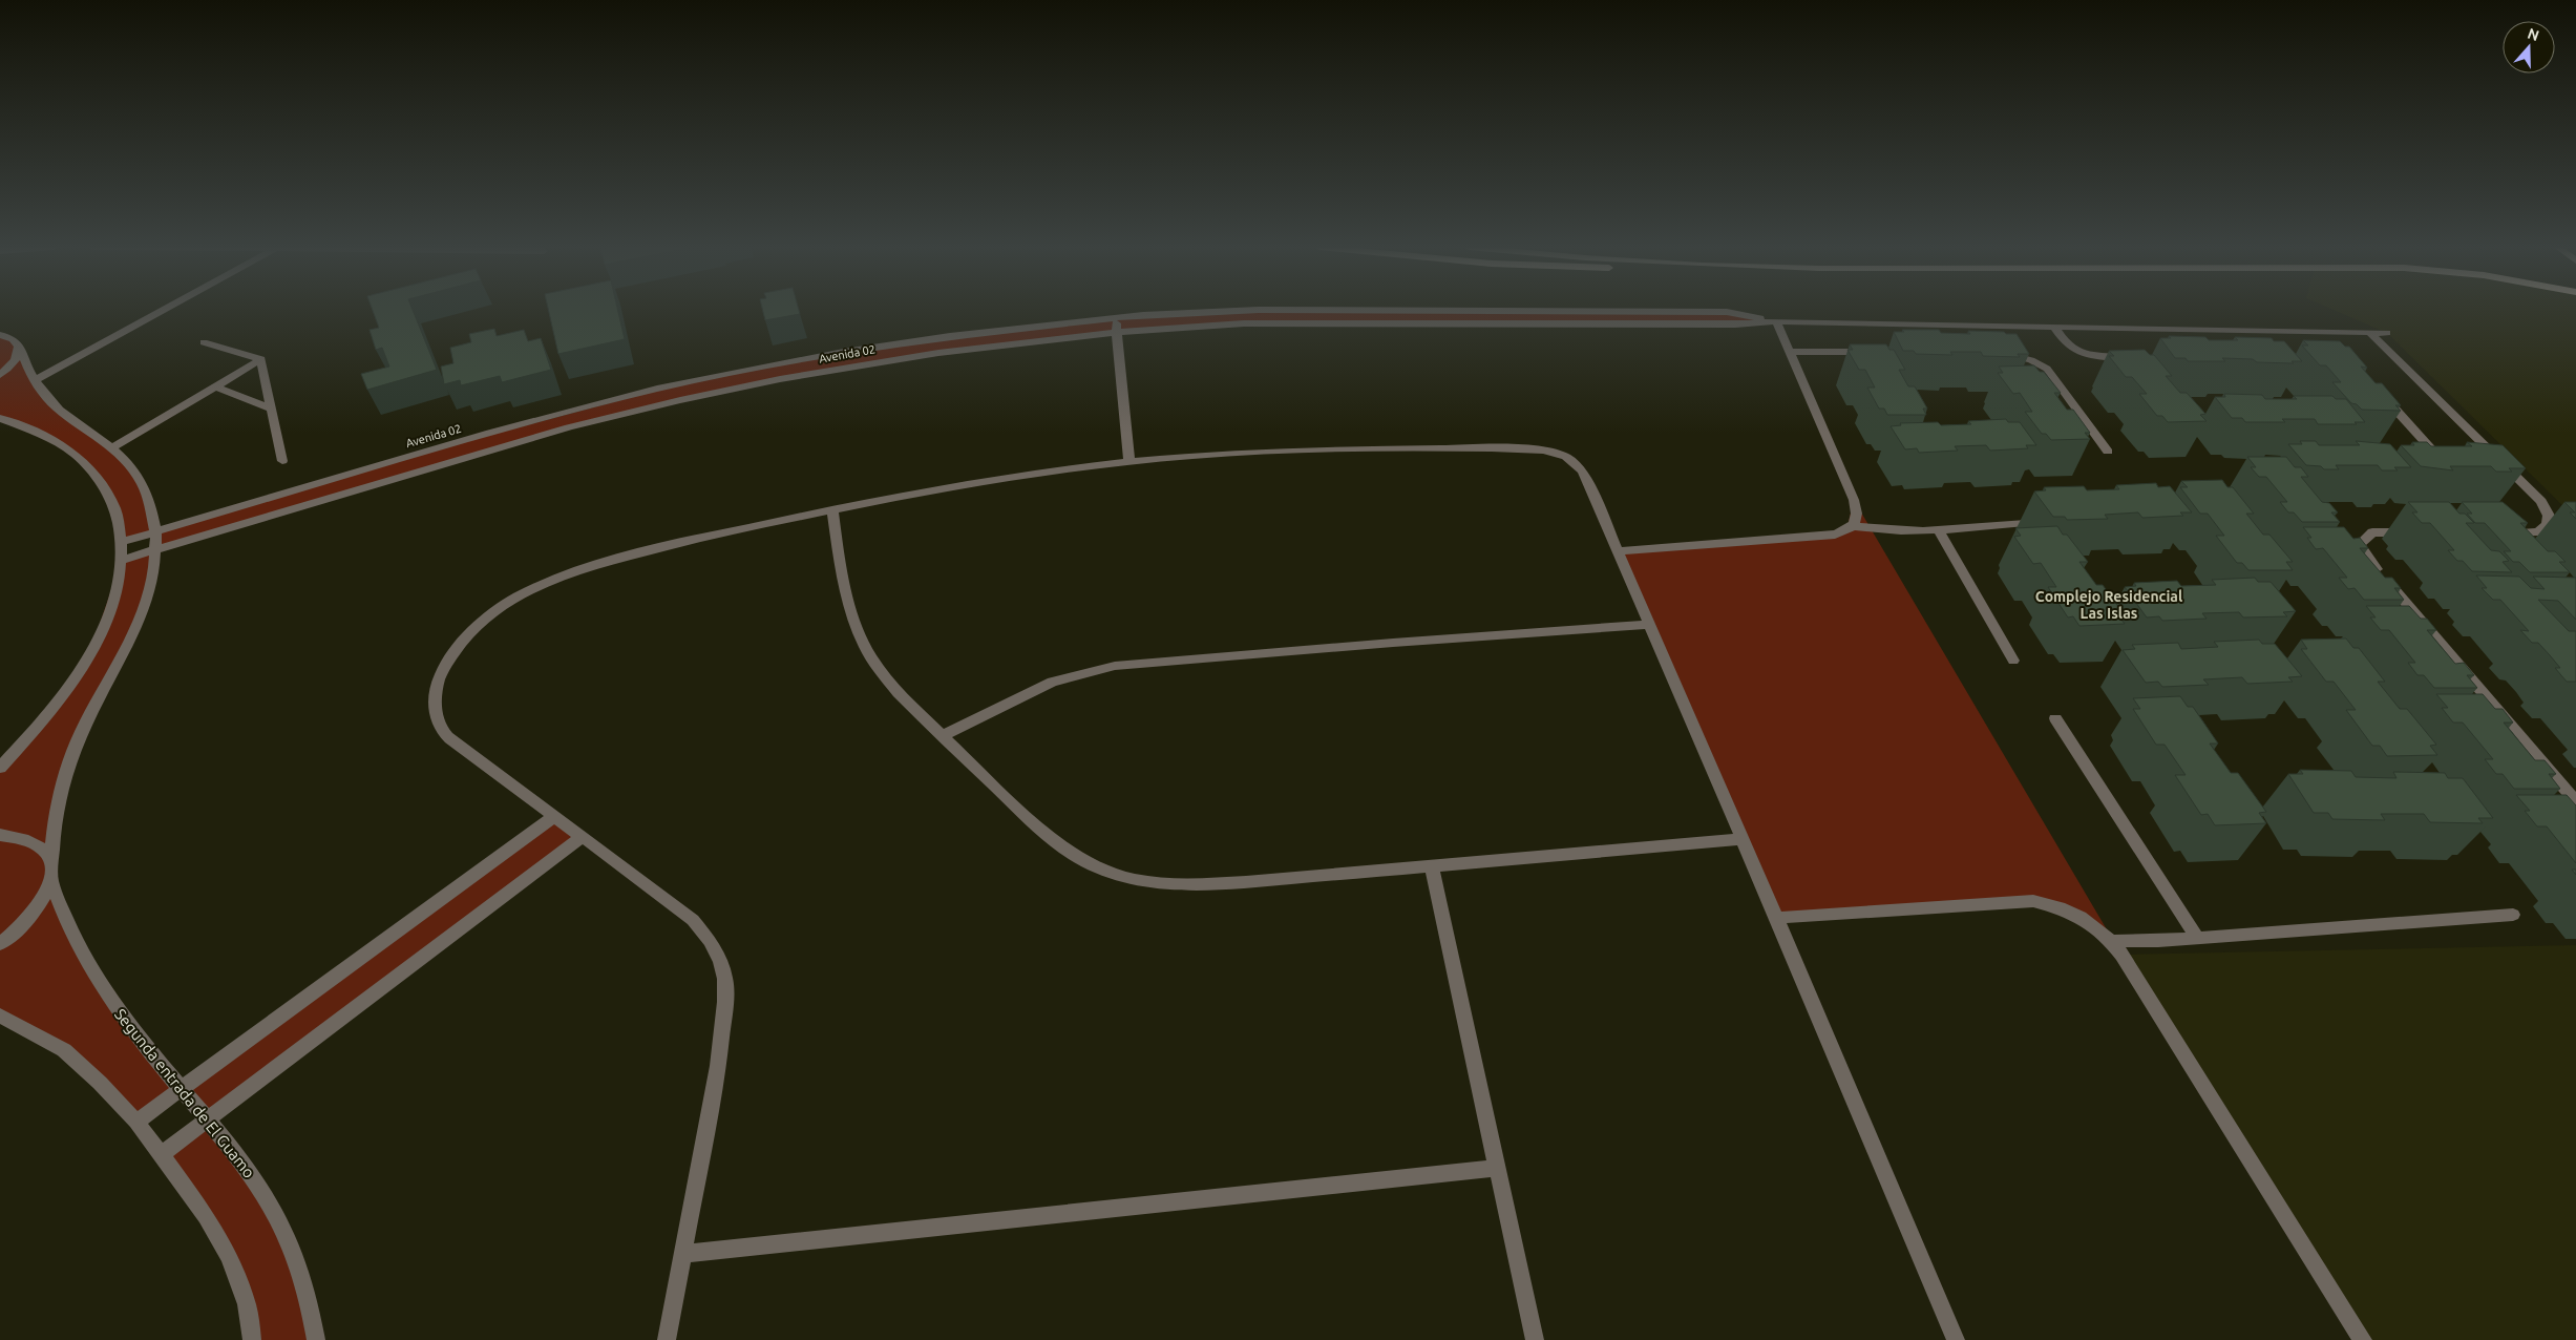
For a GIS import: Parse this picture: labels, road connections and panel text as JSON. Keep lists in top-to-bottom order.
{
  "streets": {
    "street": ["Avenida 02", "Segunda entrada de El Guamo"]
  },
  "districts": ["Complejo Residencial Las Islas"],
  "north": "top"
}
